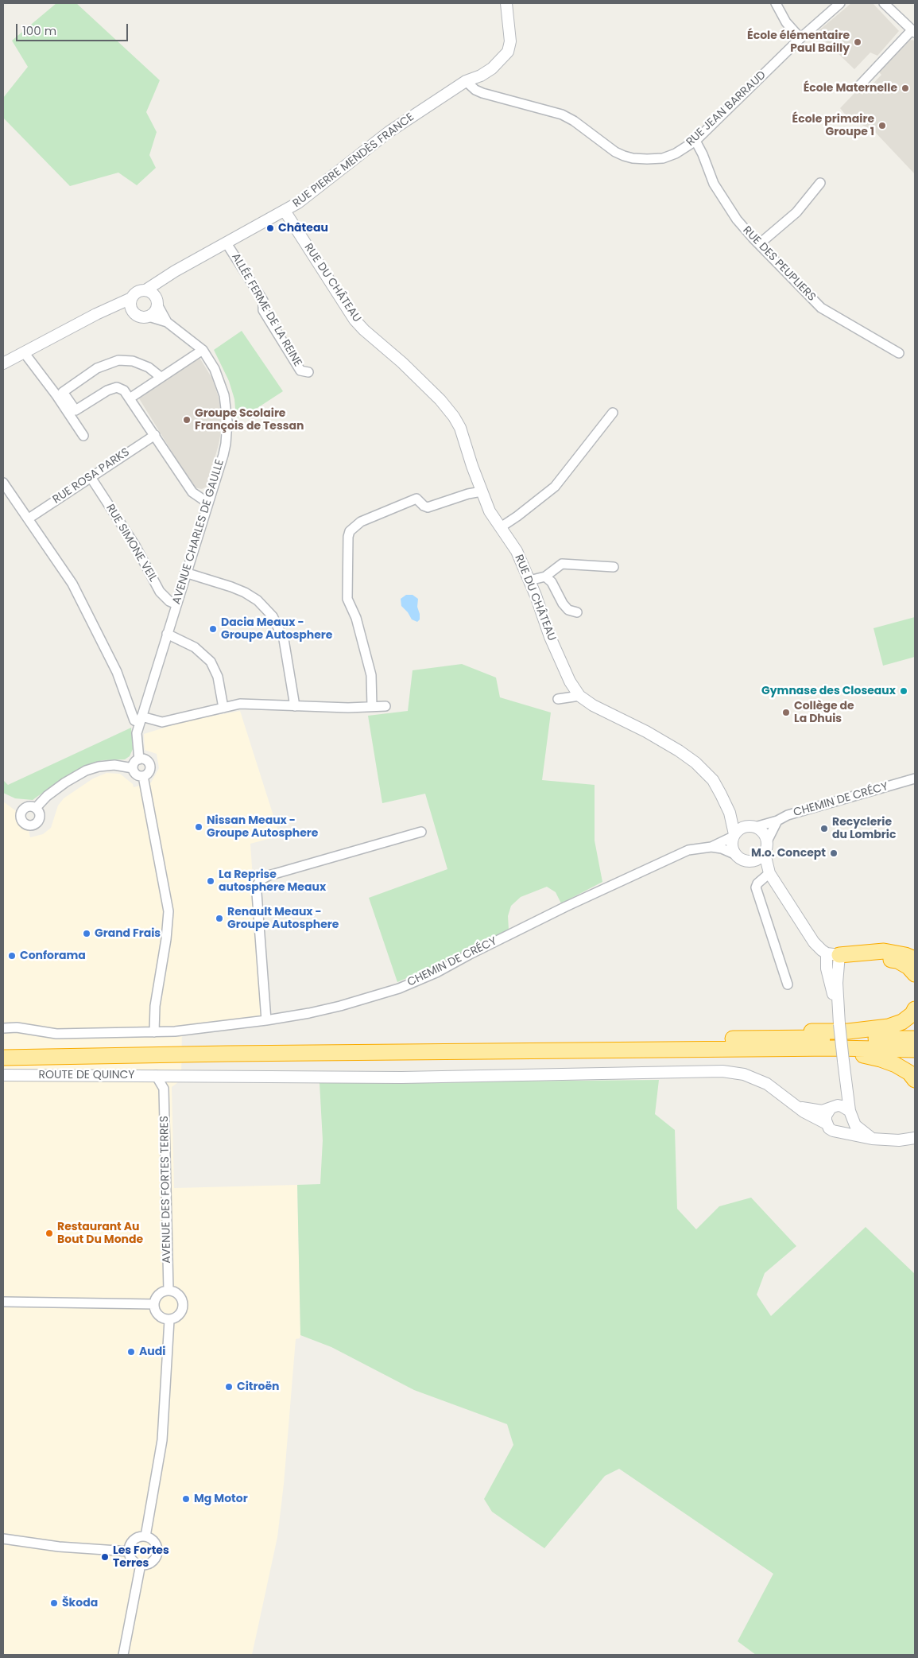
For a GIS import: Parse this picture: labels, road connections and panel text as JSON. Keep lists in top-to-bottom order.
{
  "streets": {
    "street": [
      "RUE JEAN BARRAUD",
      "RUE PIERRE MENDÈS FRANCE",
      "RUE DES PEUPLIERS",
      "RUE DU CHÂTEAU",
      "ALLÉE FERME DE LA REINE",
      "RUE ROSA PARKS",
      "AVENUE CHARLES DE GAULLE",
      "RUE SIMONE VEIL",
      "CHEMIN DE CRÉCY",
      "ROUTE DE QUINCY",
      "AVENUE DES FORTES TERRES"
    ]
  },
  "crossings": [
    ["RUE JEAN BARRAUD", "RUE PIERRE MENDÈS FRANCE"],
    ["RUE JEAN BARRAUD", "RUE DES PEUPLIERS"],
    ["RUE PIERRE MENDÈS FRANCE", "RUE DU CHÂTEAU"],
    ["RUE PIERRE MENDÈS FRANCE", "ALLÉE FERME DE LA REINE"],
    ["RUE PIERRE MENDÈS FRANCE", "AVENUE CHARLES DE GAULLE"],
    ["RUE DU CHÂTEAU", "CHEMIN DE CRÉCY"],
    ["RUE ROSA PARKS", "RUE SIMONE VEIL"],
    ["AVENUE CHARLES DE GAULLE", "RUE SIMONE VEIL"],
    ["ROUTE DE QUINCY", "AVENUE DES FORTES TERRES"]
  ],
  "places": [
    "École élémentaire Paul Bailly",
    "École Maternelle",
    "École primaire Groupe 1",
    "Château",
    "Groupe Scolaire François de Tessan",
    "Dacia Meaux - Groupe Autosphere",
    "Gymnase des Closeaux",
    "Collège de La Dhuis",
    "Nissan Meaux - Groupe Autosphere",
    "Recyclerie du Lombric",
    "M.o. Concept",
    "La Reprise autosphere Meaux",
    "Renault Meaux - Groupe Autosphere",
    "Grand Frais",
    "Conforama",
    "Restaurant Au Bout Du Monde",
    "Audi",
    "Citroën",
    "Mg Motor",
    "Les Fortes Terres",
    "Škoda"
  ],
  "scale_bar": "100 m"
}
